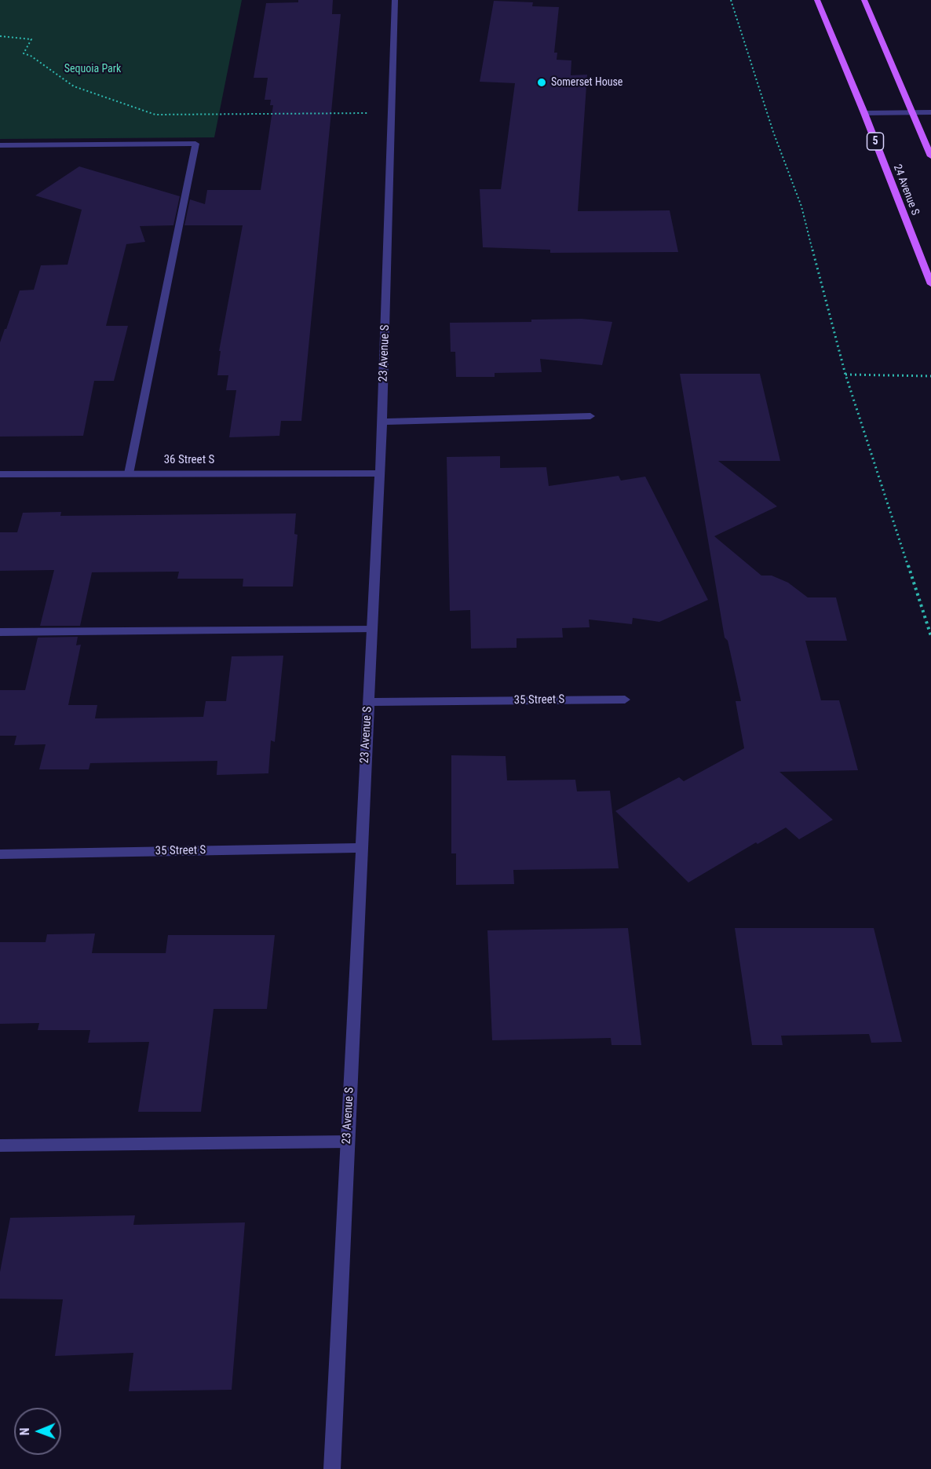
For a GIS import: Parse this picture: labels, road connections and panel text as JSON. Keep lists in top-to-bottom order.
{
  "streets": {
    "main road": ["5", "24 Avenue S"],
    "street": ["23 Avenue S", "36 Street S", "35 Street S"]
  },
  "crossings": [
    ["23 Avenue S", "36 Street S"],
    ["23 Avenue S", "35 Street S"]
  ],
  "parks": ["Sequoia Park"],
  "places": ["Somerset House"],
  "north": "left"
}
